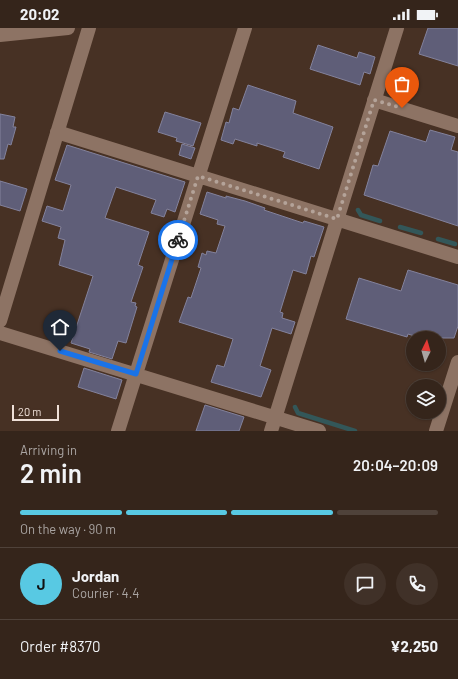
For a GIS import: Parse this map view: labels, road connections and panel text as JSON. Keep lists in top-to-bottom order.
{
  "scale_bar": "20 m",
  "north": "top",
  "page": {
    "status": "20:02",
    "scale": "20 m",
    "heading": ["2 min", "Arriving in", "20:04–20:09"],
    "panel": [
      "Jordan",
      "Courier · 4.4",
      "Order #8370",
      "¥2,250"
    ],
    "bar": "On the way · 90 m",
    "round": "J"
  }
}
